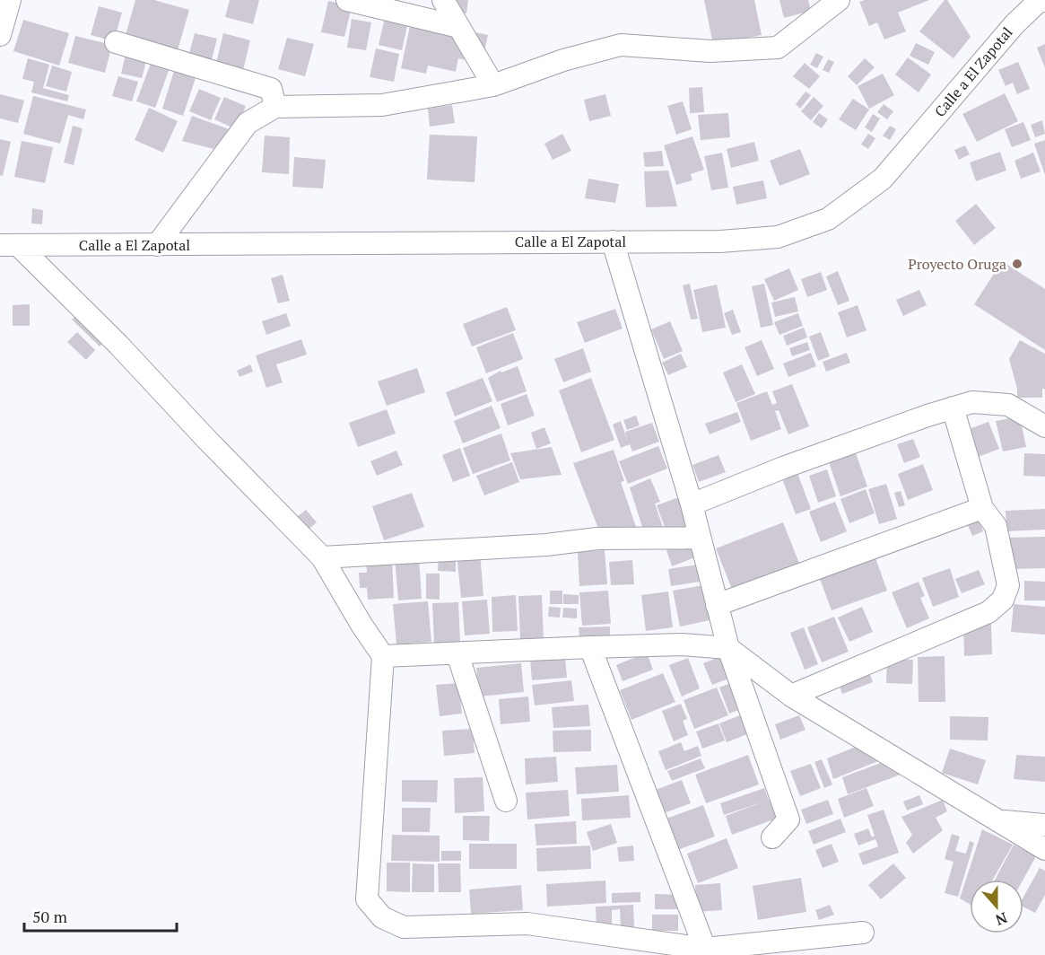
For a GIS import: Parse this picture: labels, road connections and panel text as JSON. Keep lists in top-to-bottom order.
{
  "streets": {
    "street": ["Calle a El Zapotal"]
  },
  "places": ["Proyecto Oruga"],
  "scale_bar": "50 m",
  "north": "bottom"
}
